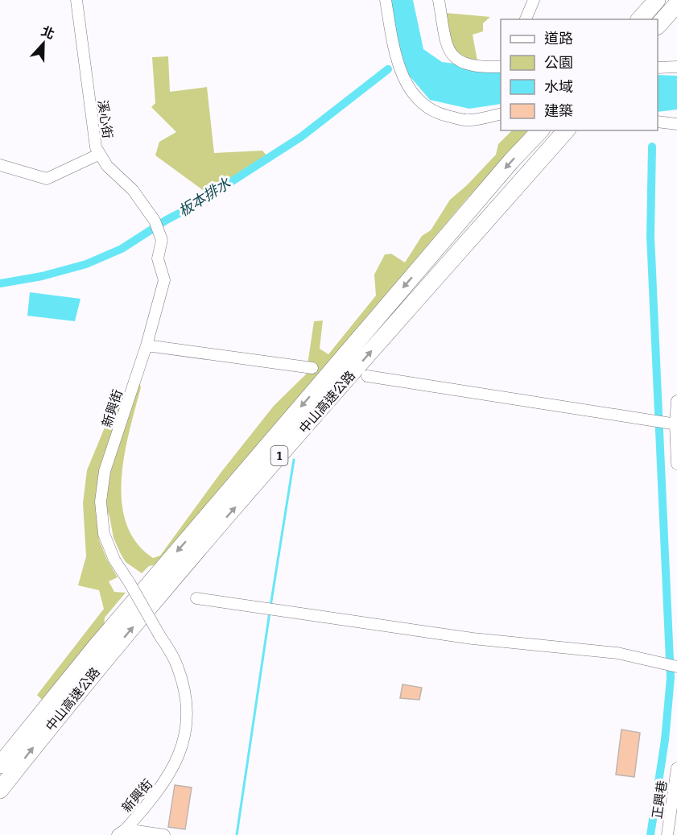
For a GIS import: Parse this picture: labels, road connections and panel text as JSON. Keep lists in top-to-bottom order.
{
  "streets": {
    "highway": ["中山高速公路", "1"],
    "street": ["溪心街", "新興街", "正興巷"]
  },
  "crossings": [
    ["溪心街", "新興街"]
  ],
  "water": ["板本排水"],
  "legend": [
    "道路",
    "公園",
    "水域",
    "建築"
  ],
  "north": "top"
}
